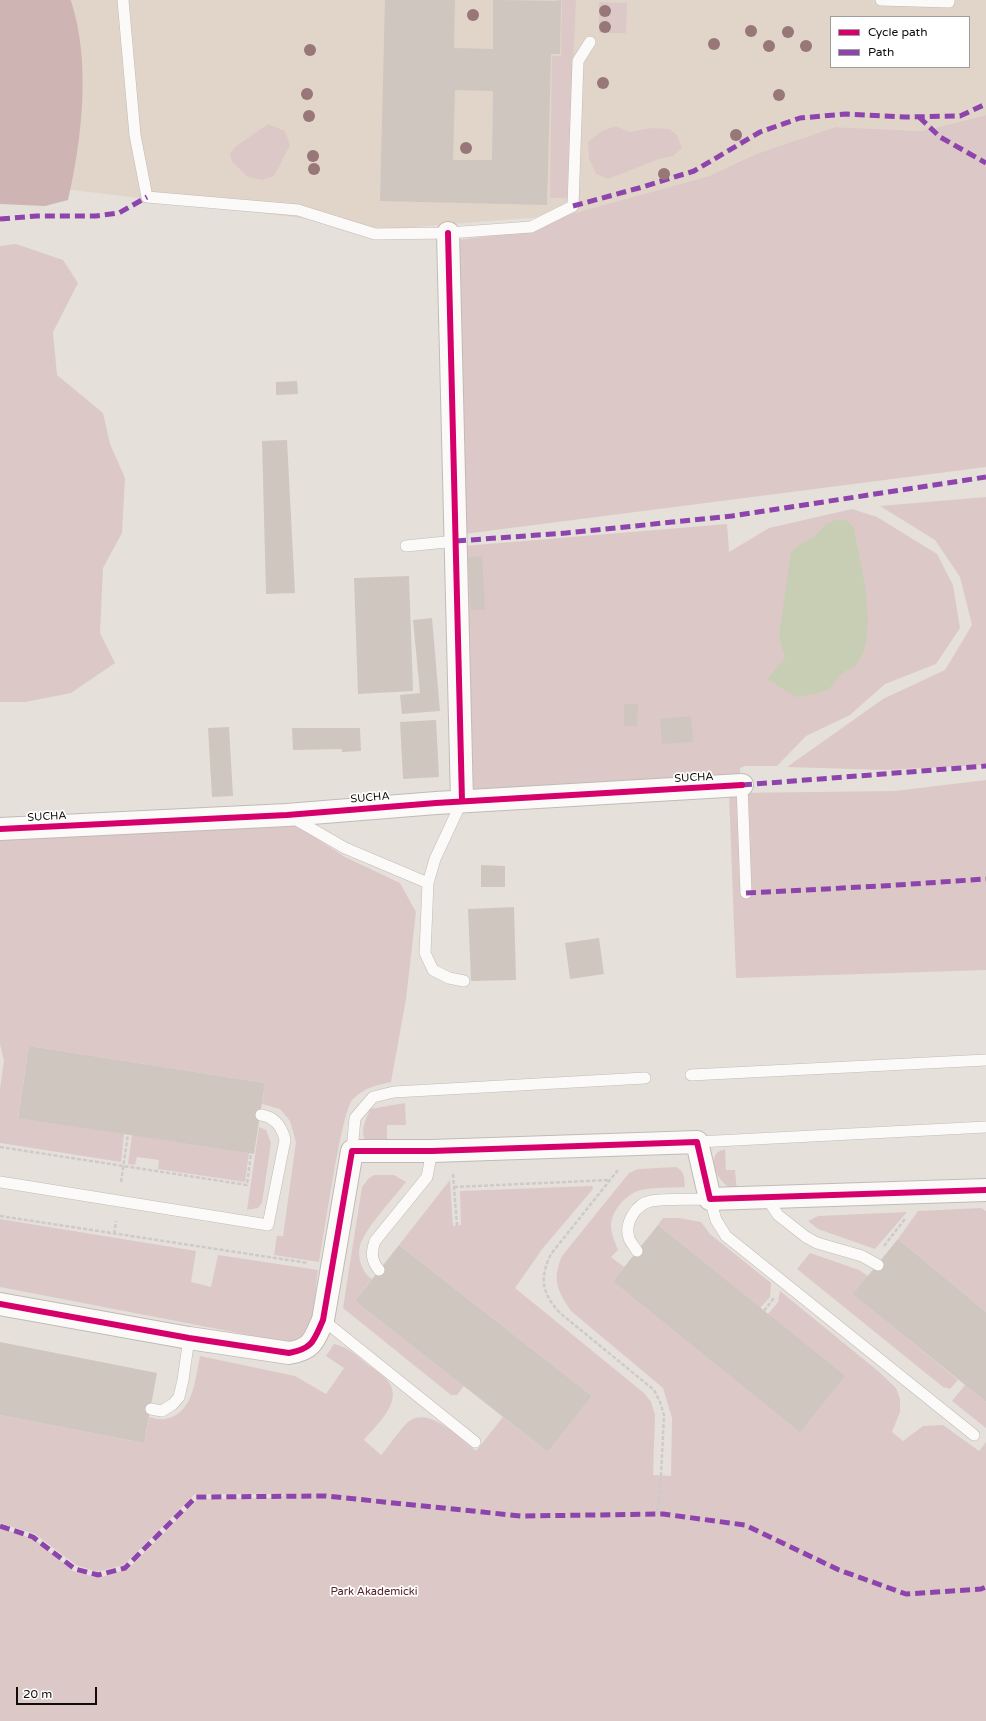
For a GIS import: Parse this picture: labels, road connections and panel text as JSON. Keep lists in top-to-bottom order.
{
  "streets": {
    "street": ["SUCHA"]
  },
  "parks": ["Park Akademicki"],
  "legend": ["Cycle path", "Path"],
  "scale_bar": "20 m"
}
